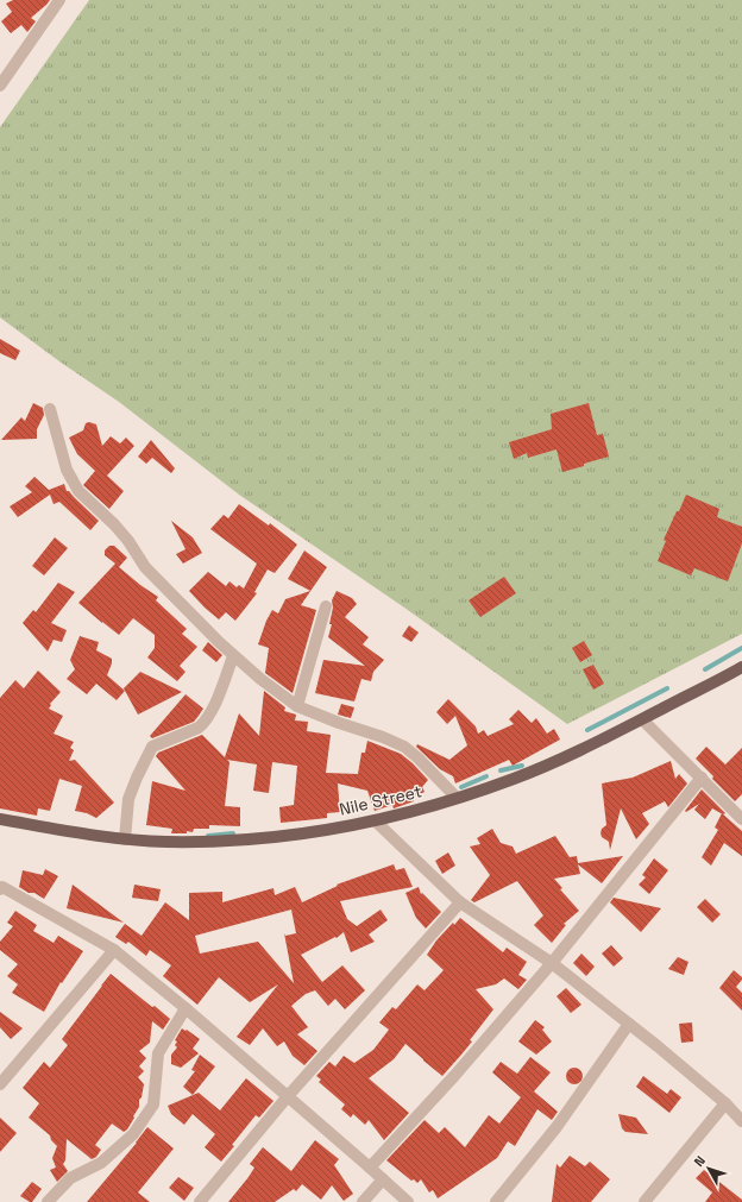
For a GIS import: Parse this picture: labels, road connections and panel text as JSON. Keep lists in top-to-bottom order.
{
  "streets": {
    "main road": ["Nile Street"]
  },
  "north": "top left"
}
